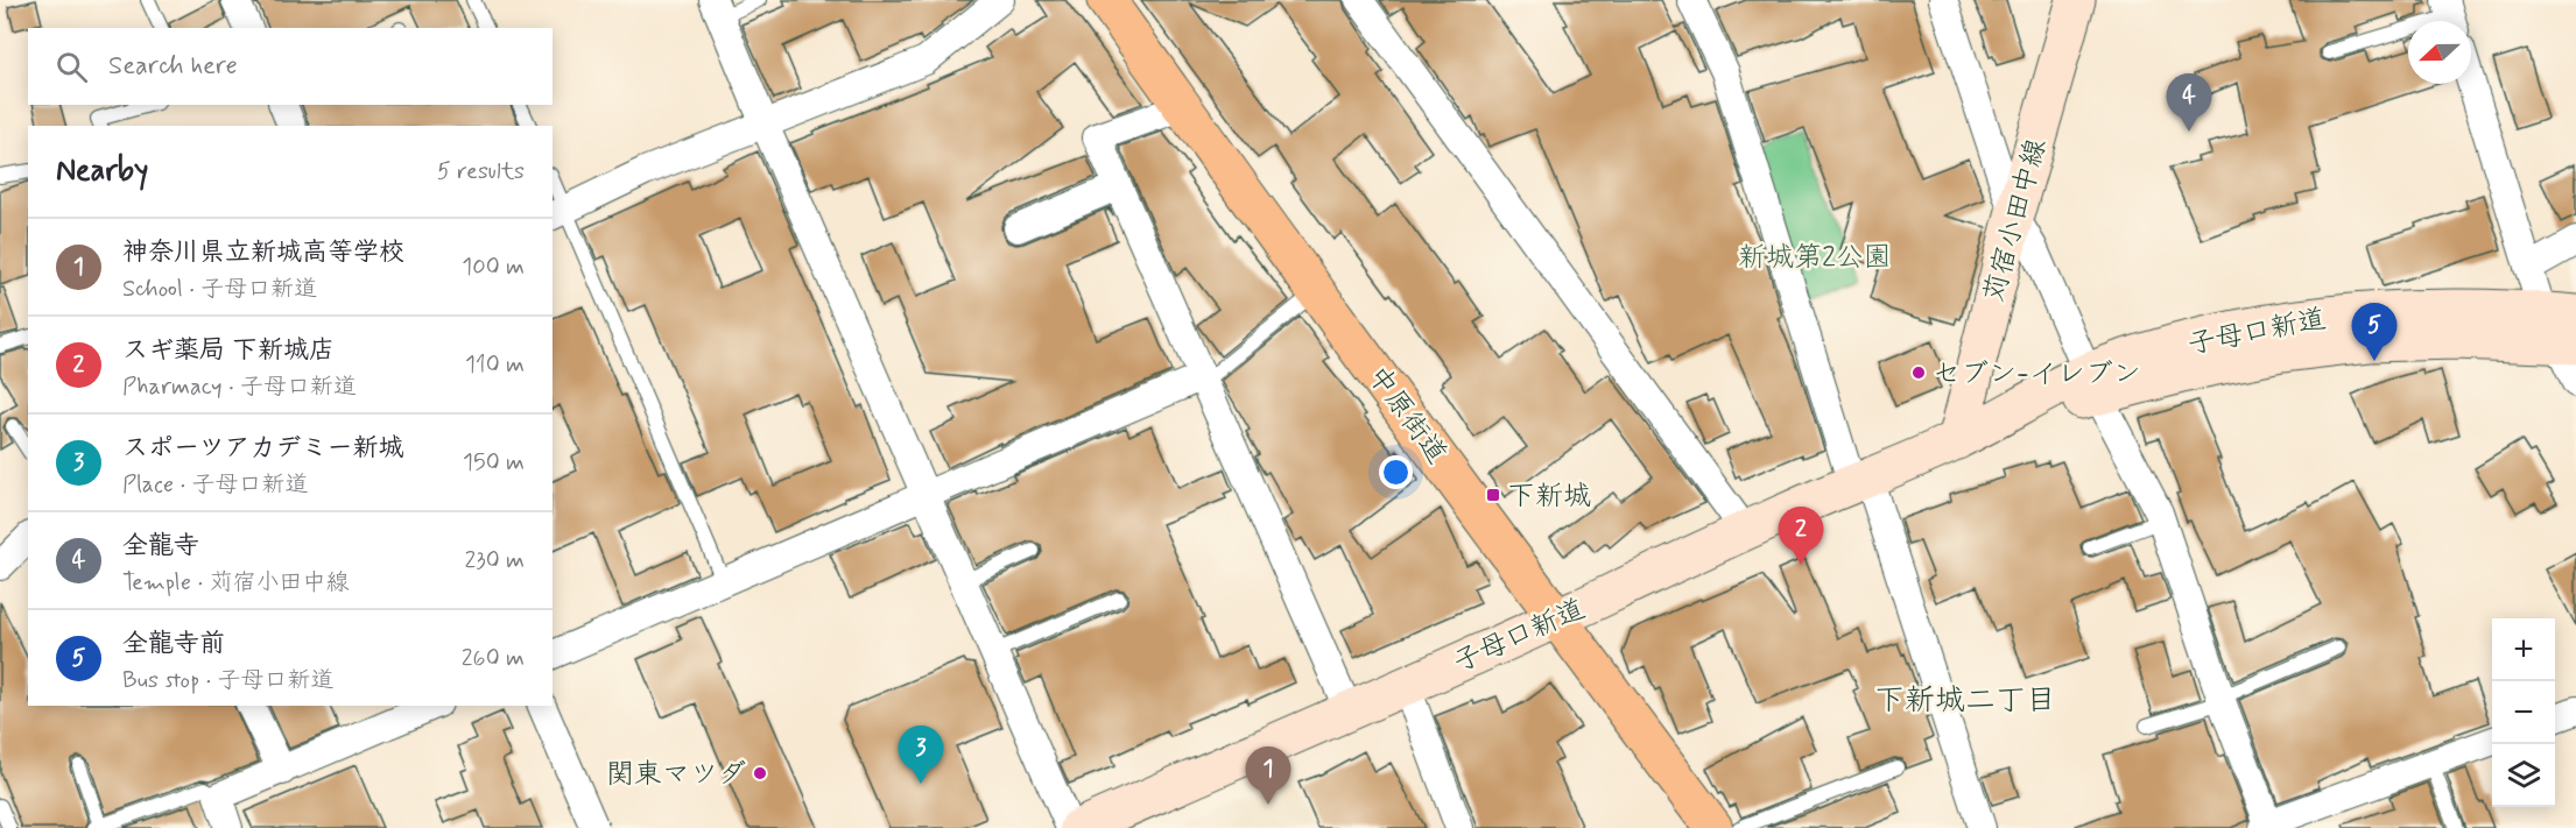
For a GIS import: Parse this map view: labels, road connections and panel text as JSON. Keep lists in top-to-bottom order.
{
  "streets": {
    "main road": ["中原街道"],
    "street": ["苅宿小田中線", "子母口新道"]
  },
  "crossings": [
    ["苅宿小田中線", "子母口新道"],
    ["子母口新道", "中原街道"]
  ],
  "districts": ["下新城二丁目"],
  "parks": ["新城第2公園"],
  "places": {
    "other": ["セブン-イレブン", "関東マツダ"],
    "transit": ["下新城"]
  },
  "north": "left",
  "page": {
    "search": "Search here",
    "pins": [
      "4",
      "5",
      "2",
      "3",
      "1"
    ],
    "heading": ["Nearby", "5 results"],
    "list": [
      {
        "mark": "1",
        "name": "神奈川県立新城高等学校",
        "note": "School · 子母口新道",
        "value": "100 m"
      },
      {
        "mark": "2",
        "name": "スギ薬局 下新城店",
        "note": "Pharmacy · 子母口新道",
        "value": "110 m"
      },
      {
        "mark": "3",
        "name": "スポーツアカデミー新城",
        "note": "Place · 子母口新道",
        "value": "150 m"
      },
      {
        "mark": "4",
        "name": "全龍寺",
        "note": "Temple · 苅宿小田中線",
        "value": "230 m"
      },
      {
        "mark": "5",
        "name": "全龍寺前",
        "note": "Bus stop · 子母口新道",
        "value": "260 m"
      }
    ],
    "map_buttons": ["+", "−"]
  }
}
